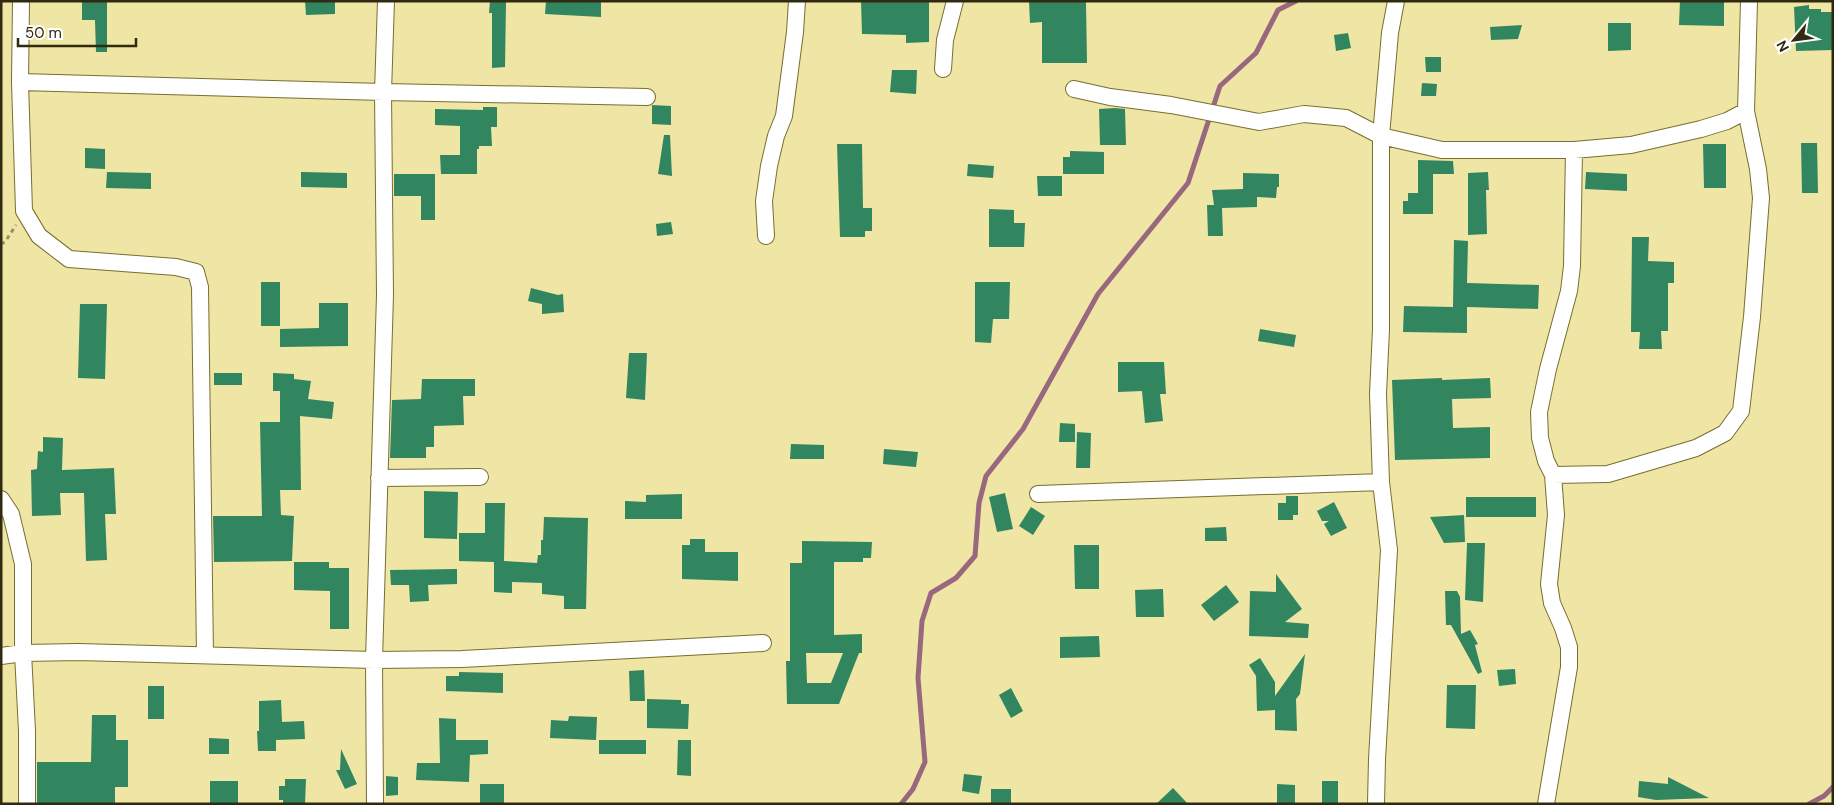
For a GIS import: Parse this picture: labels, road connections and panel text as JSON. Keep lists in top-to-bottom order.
{
  "scale_bar": "50 m",
  "north": "bottom left"
}
